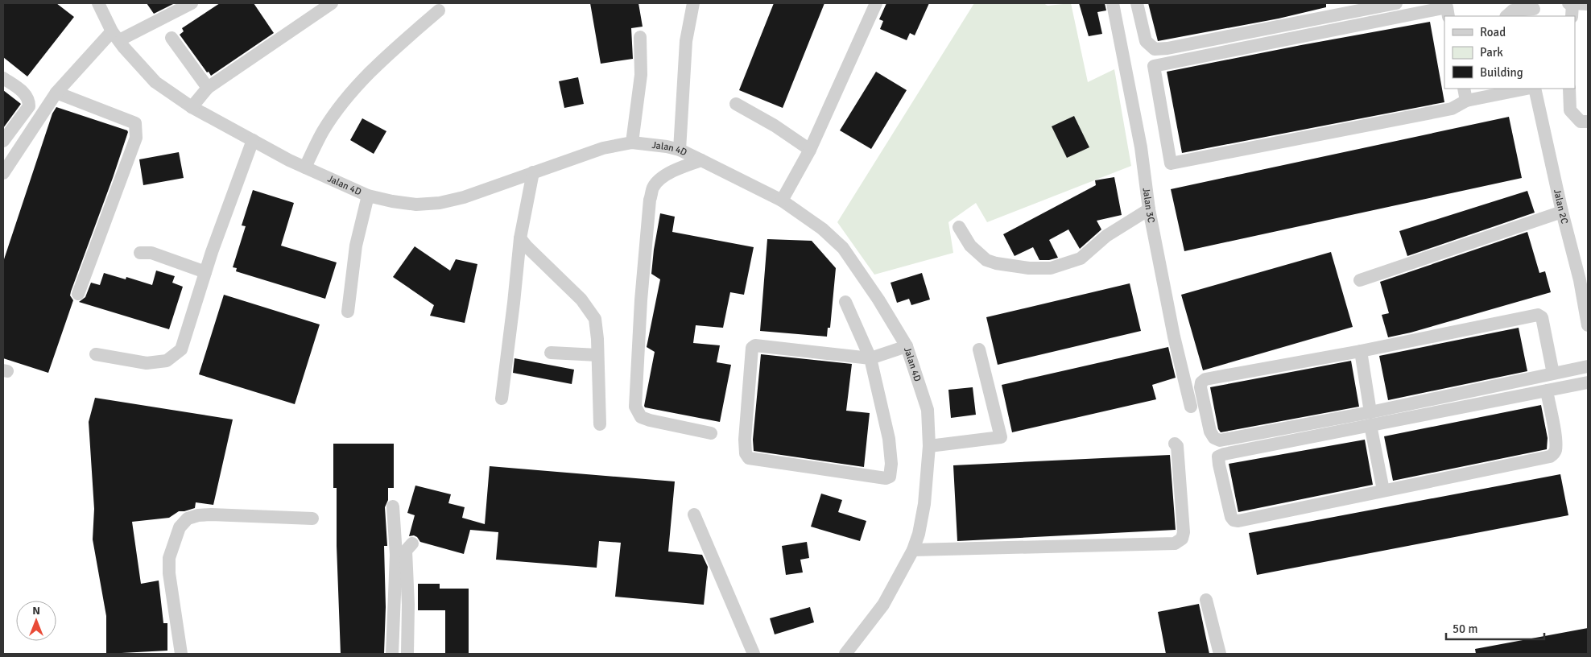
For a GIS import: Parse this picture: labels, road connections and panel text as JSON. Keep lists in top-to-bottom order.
{
  "streets": {
    "street": ["Jalan 4D", "Jalan 3C", "Jalan 2C"]
  },
  "legend": ["Road", "Park", "Building"],
  "scale_bar": "50 m",
  "north": "top"
}
